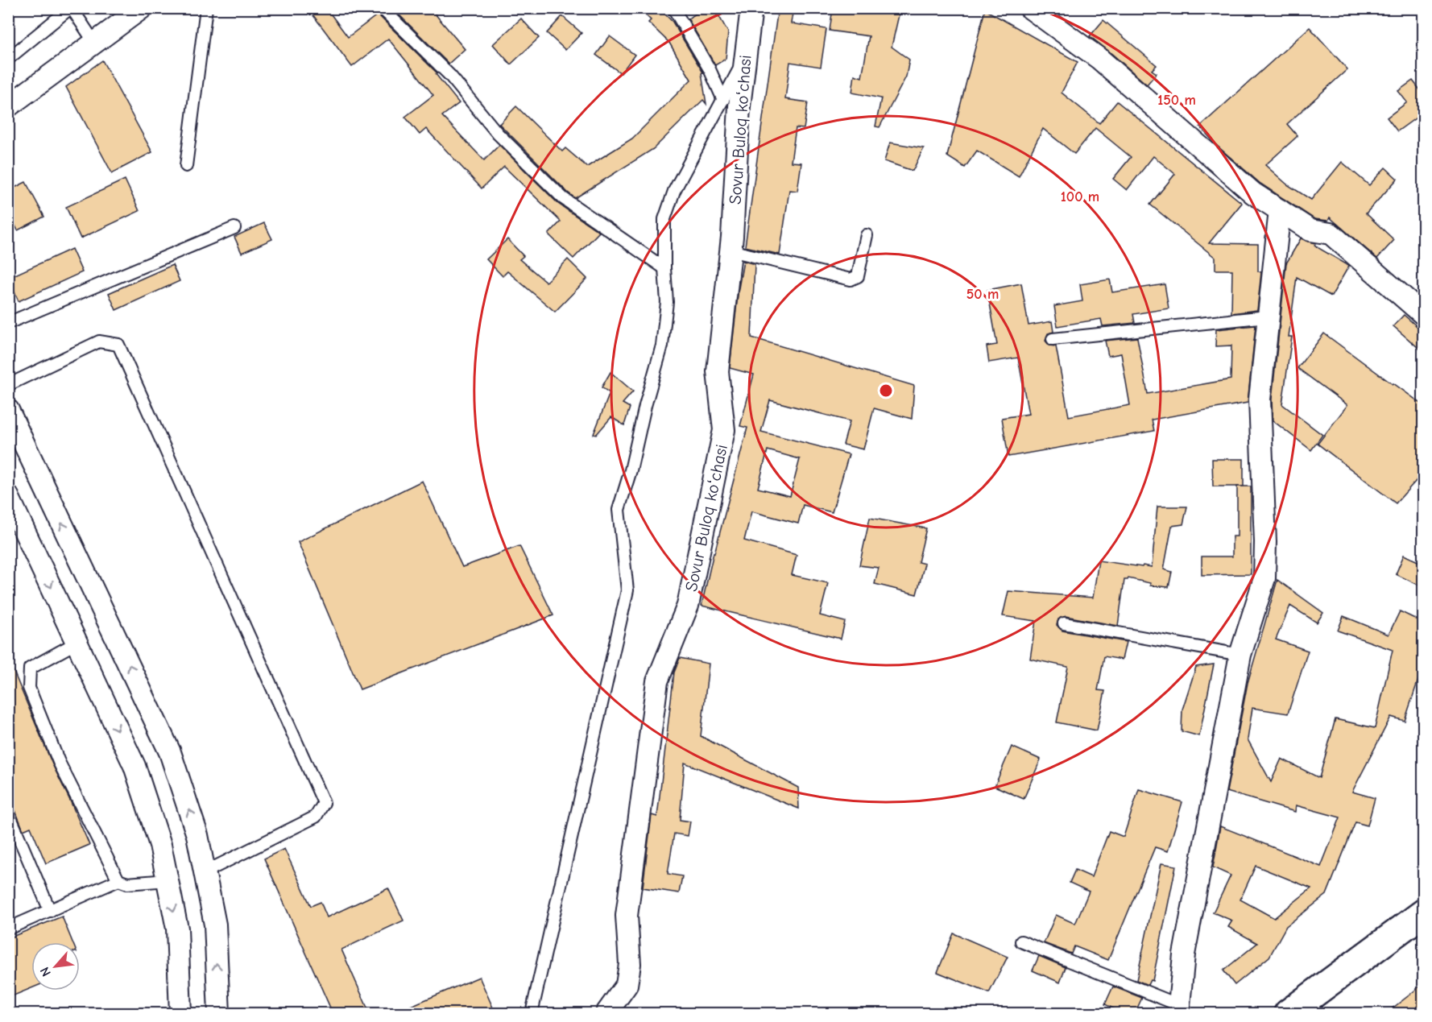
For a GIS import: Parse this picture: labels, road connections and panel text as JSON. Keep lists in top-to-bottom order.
{
  "streets": {
    "street": ["Sovur Buloq koʻchasi"]
  },
  "north": "bottom left",
  "rings": ["150 m", "100 m", "50 m"]
}
